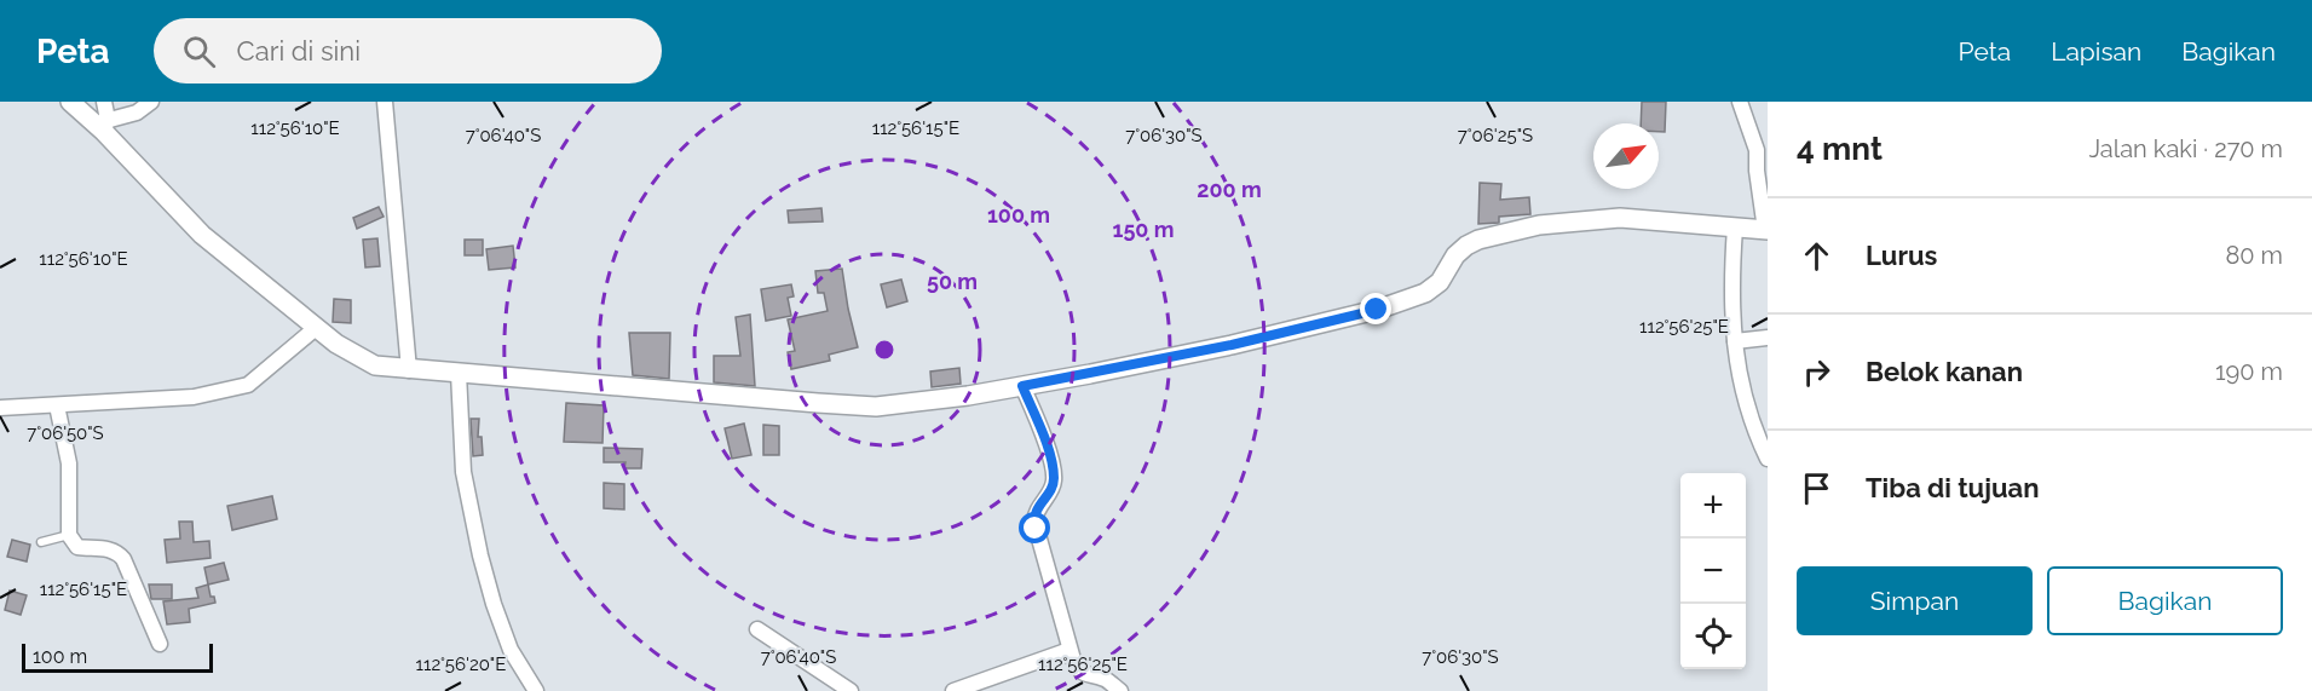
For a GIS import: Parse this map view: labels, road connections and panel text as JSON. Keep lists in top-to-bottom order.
{
  "scale_bar": "100 m",
  "north": "top right",
  "page": {
    "header": "Peta",
    "search": "Cari di sini",
    "nav": ["Peta", "Lapisan", "Bagikan"],
    "heading": ["4 mnt", "Jalan kaki · 270 m"],
    "list": [
      ["Lurus", "80 m"],
      ["Belok kanan", "190 m"],
      "Tiba di tujuan"
    ],
    "map_buttons": ["+", "−"],
    "buttons": ["Simpan", "Bagikan"],
    "scale": "100 m"
  },
  "coordinates": [
    "112°56'10\"E",
    "112°56'15\"E",
    "7°06'40\"S",
    "7°06'30\"S",
    "7°06'25\"S",
    "112°56'25\"E",
    "7°06'50\"S",
    "112°56'20\"E"
  ],
  "rings": [
    "200 m",
    "100 m",
    "150 m",
    "50 m"
  ]
}
